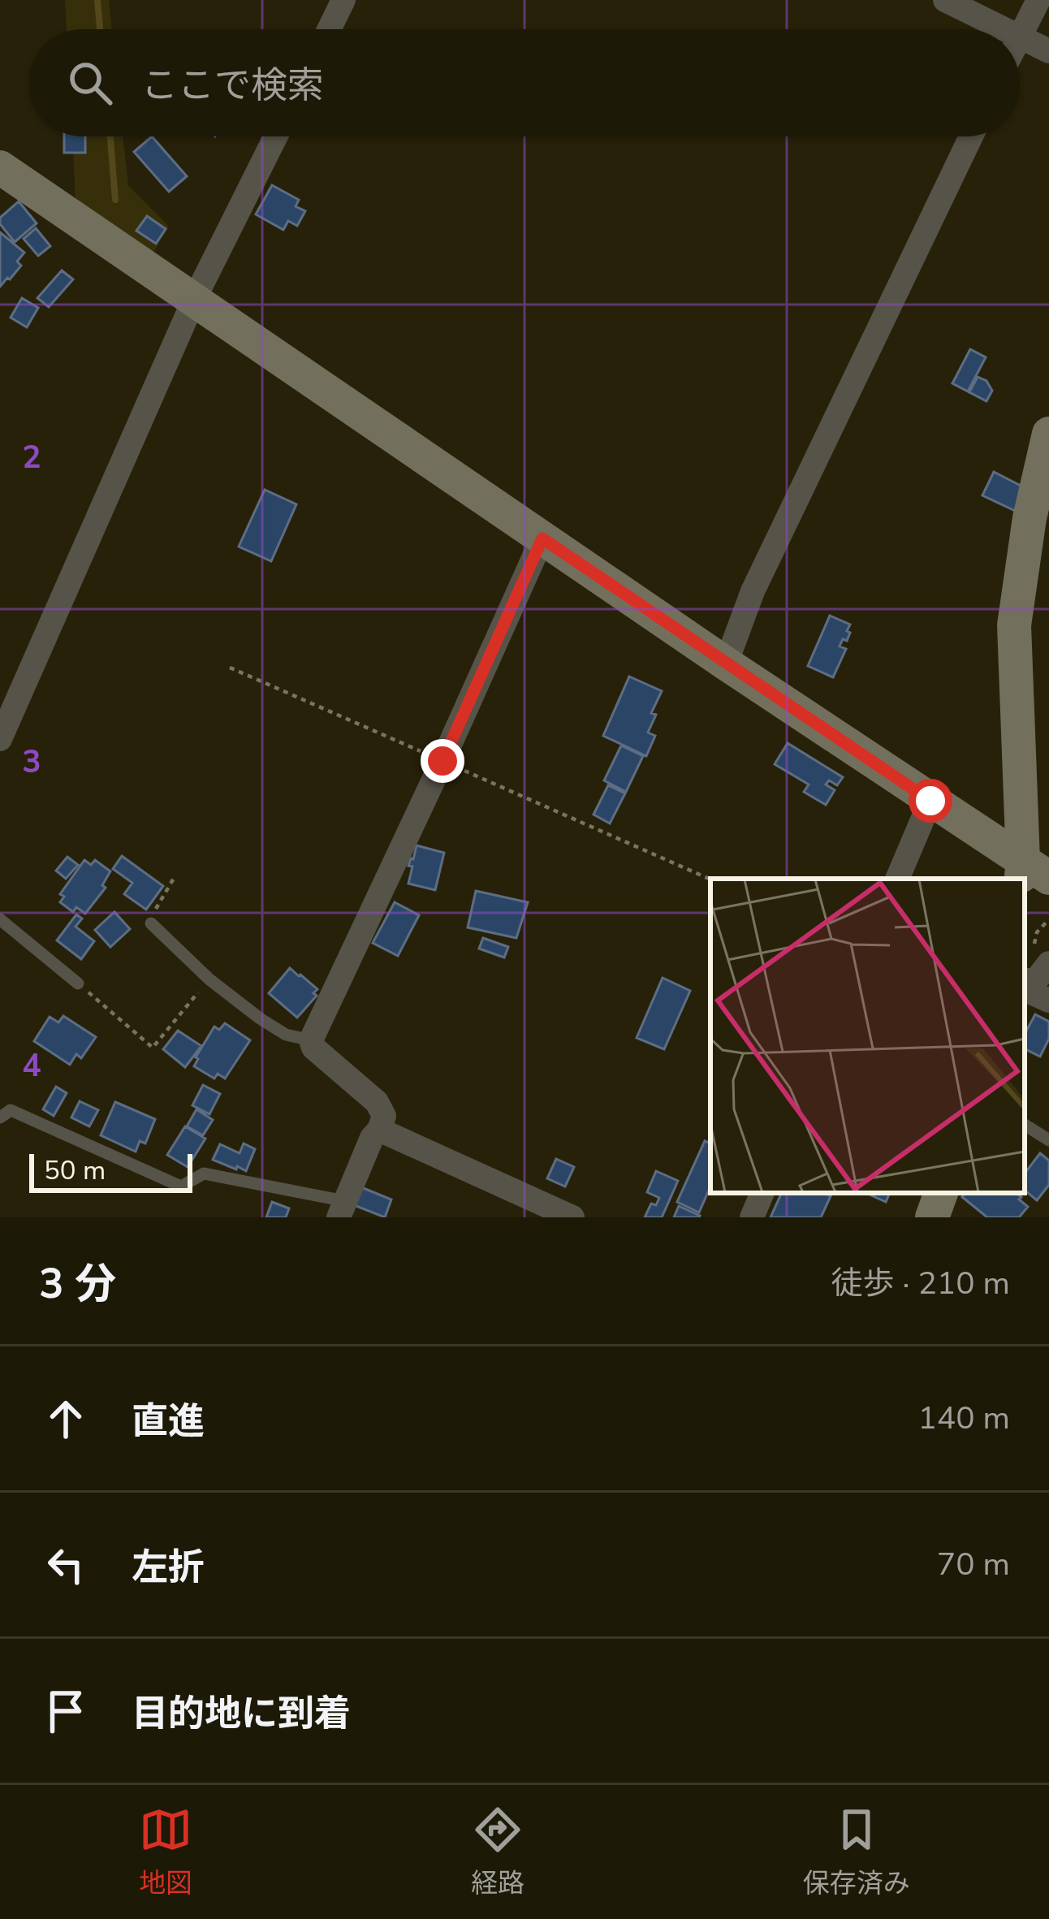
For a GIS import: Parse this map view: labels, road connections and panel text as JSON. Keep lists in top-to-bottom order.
{
  "scale_bar": "50 m",
  "page": {
    "search": "ここで検索",
    "scale": "50 m",
    "heading": ["3 分", "徒歩 · 210 m"],
    "list": [
      ["直進", "140 m"],
      ["左折", "70 m"],
      "目的地に到着"
    ],
    "nav": ["地図", "経路", "保存済み"]
  },
  "grid": {
    "rows": ["2", "3", "4"]
  }
}
